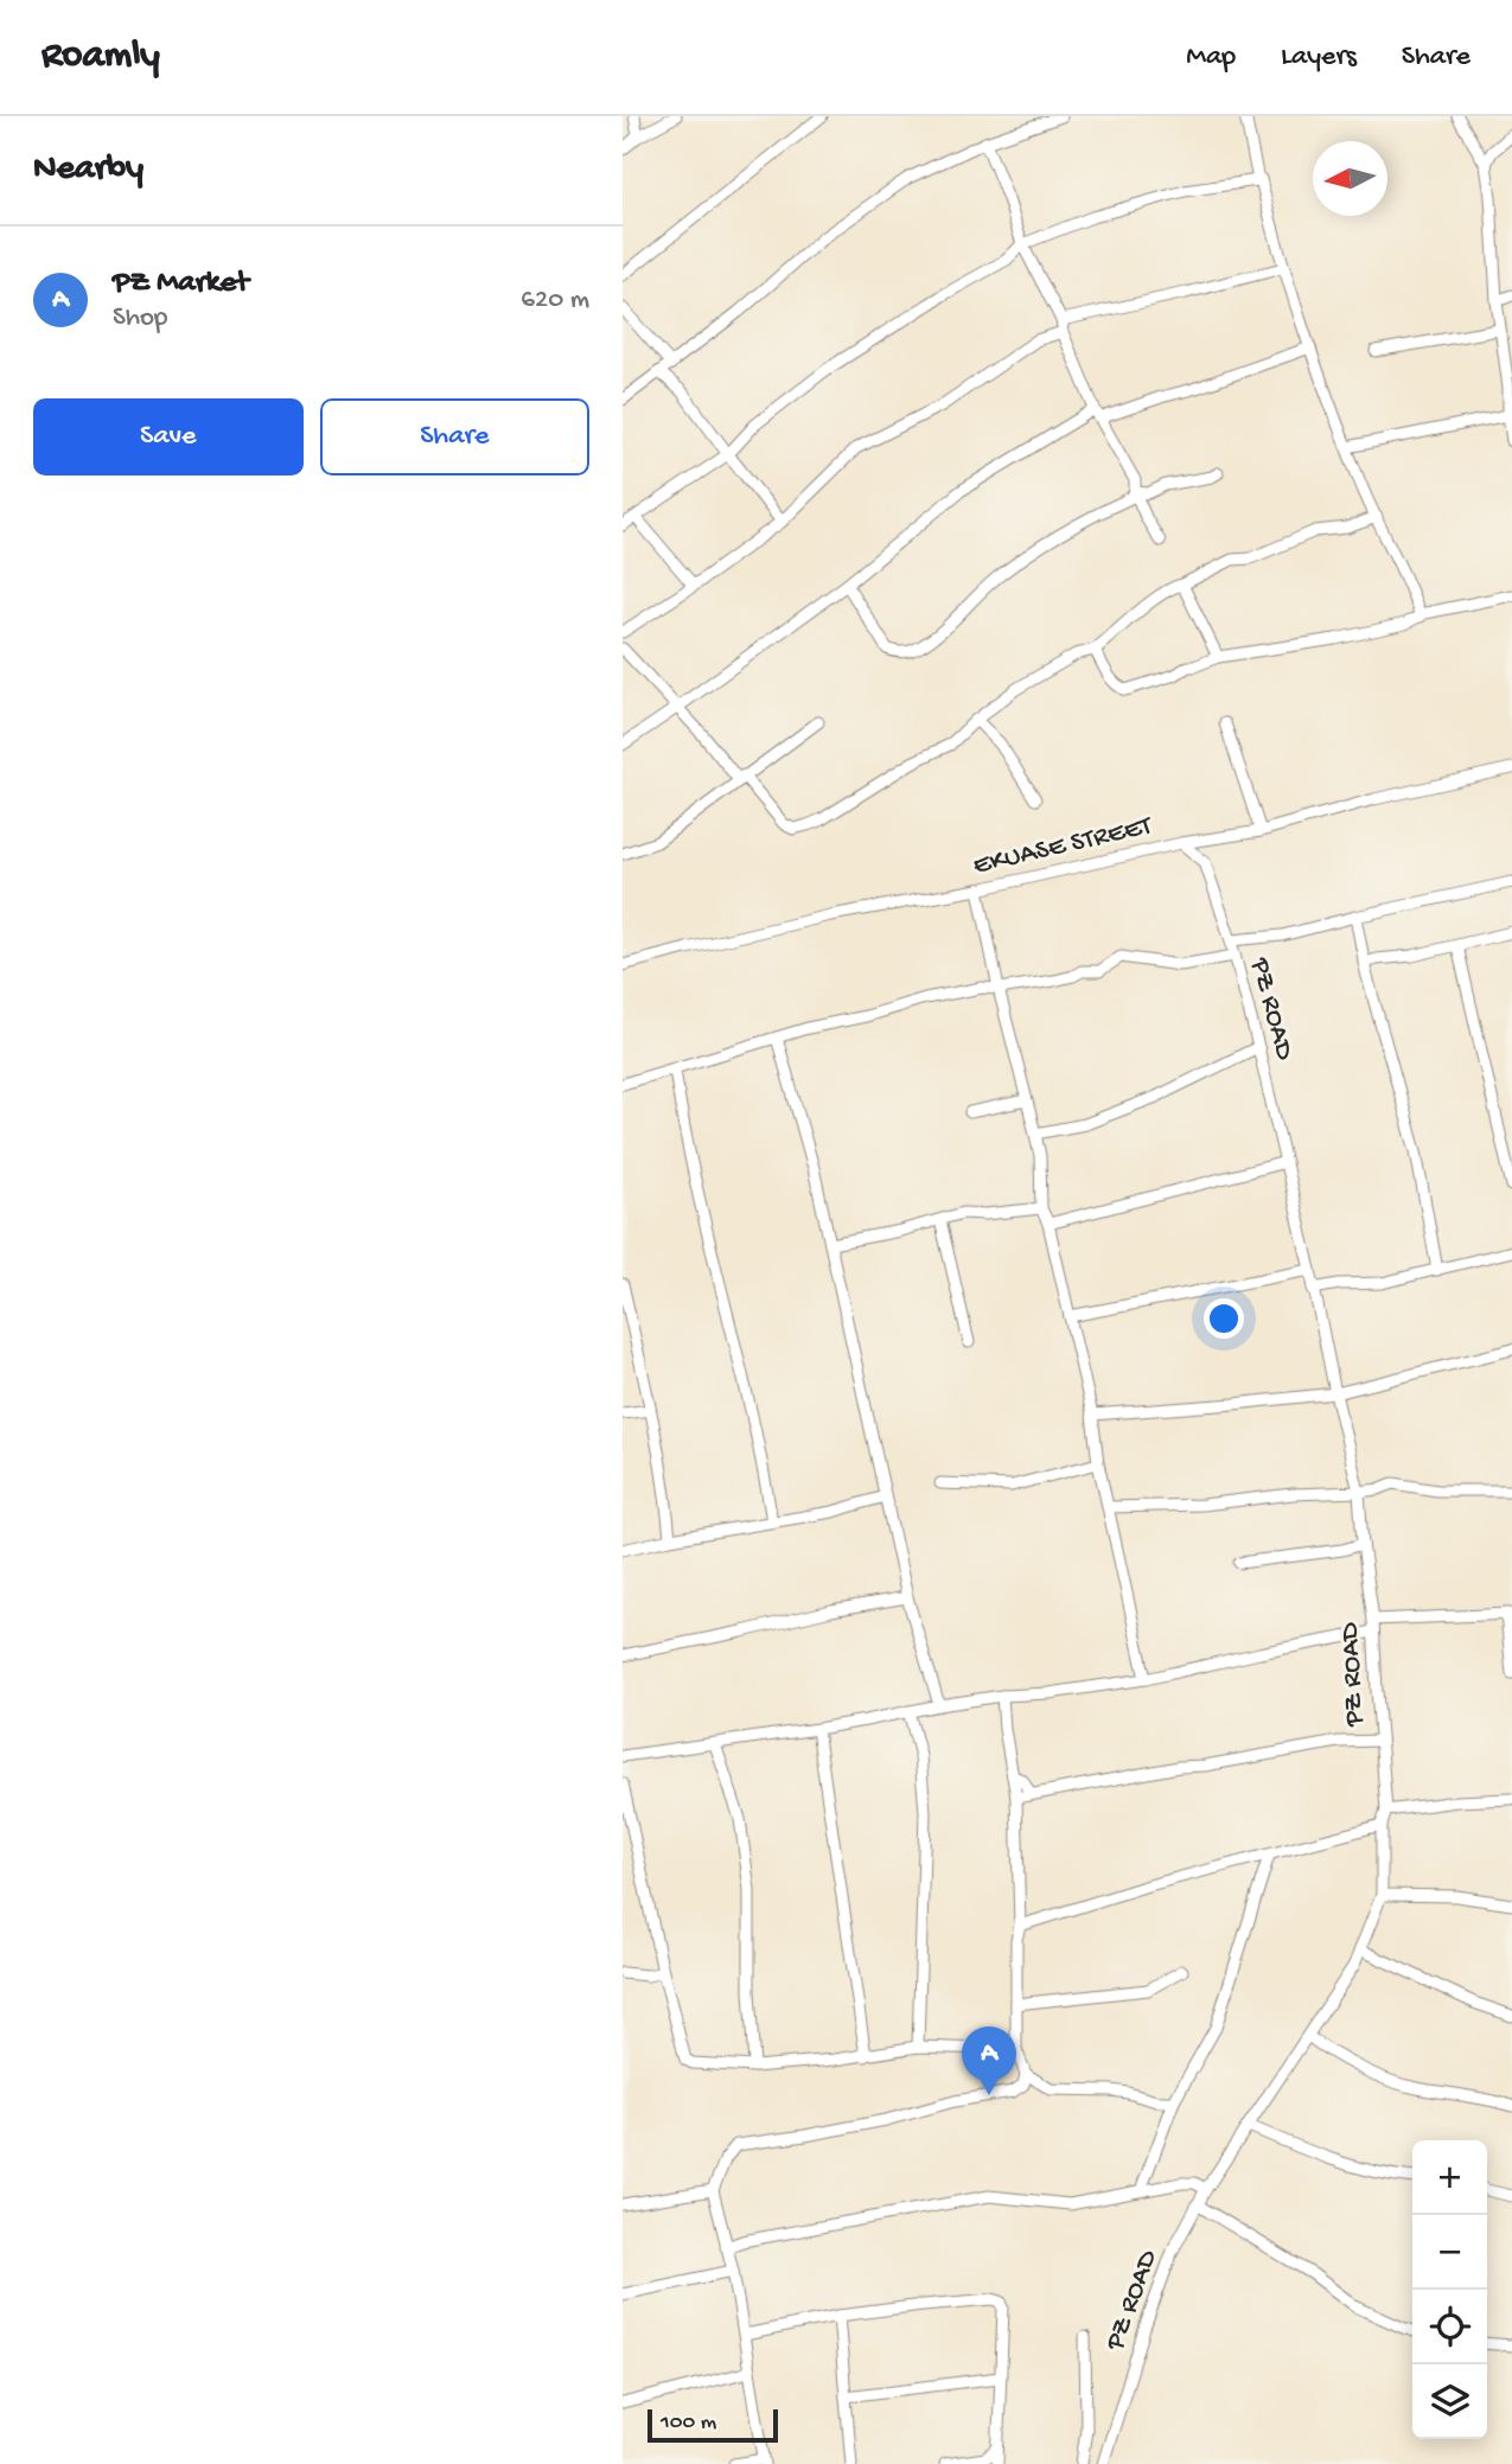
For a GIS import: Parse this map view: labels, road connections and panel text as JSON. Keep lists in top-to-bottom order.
{
  "streets": {
    "street": ["EKUASE STREET", "PZ ROAD"]
  },
  "crossings": [
    ["EKUASE STREET", "PZ ROAD"]
  ],
  "scale_bar": "100 m",
  "north": "left",
  "page": {
    "header": "Roamly",
    "nav": ["Map", "Layers", "Share"],
    "heading": "Nearby",
    "list": [
      {
        "mark": "A",
        "name": "PZ Market",
        "note": "Shop",
        "value": "620 m"
      }
    ],
    "buttons": ["Save", "Share"],
    "pins": "A",
    "map_buttons": ["+", "−"],
    "scale": "100 m"
  }
}
